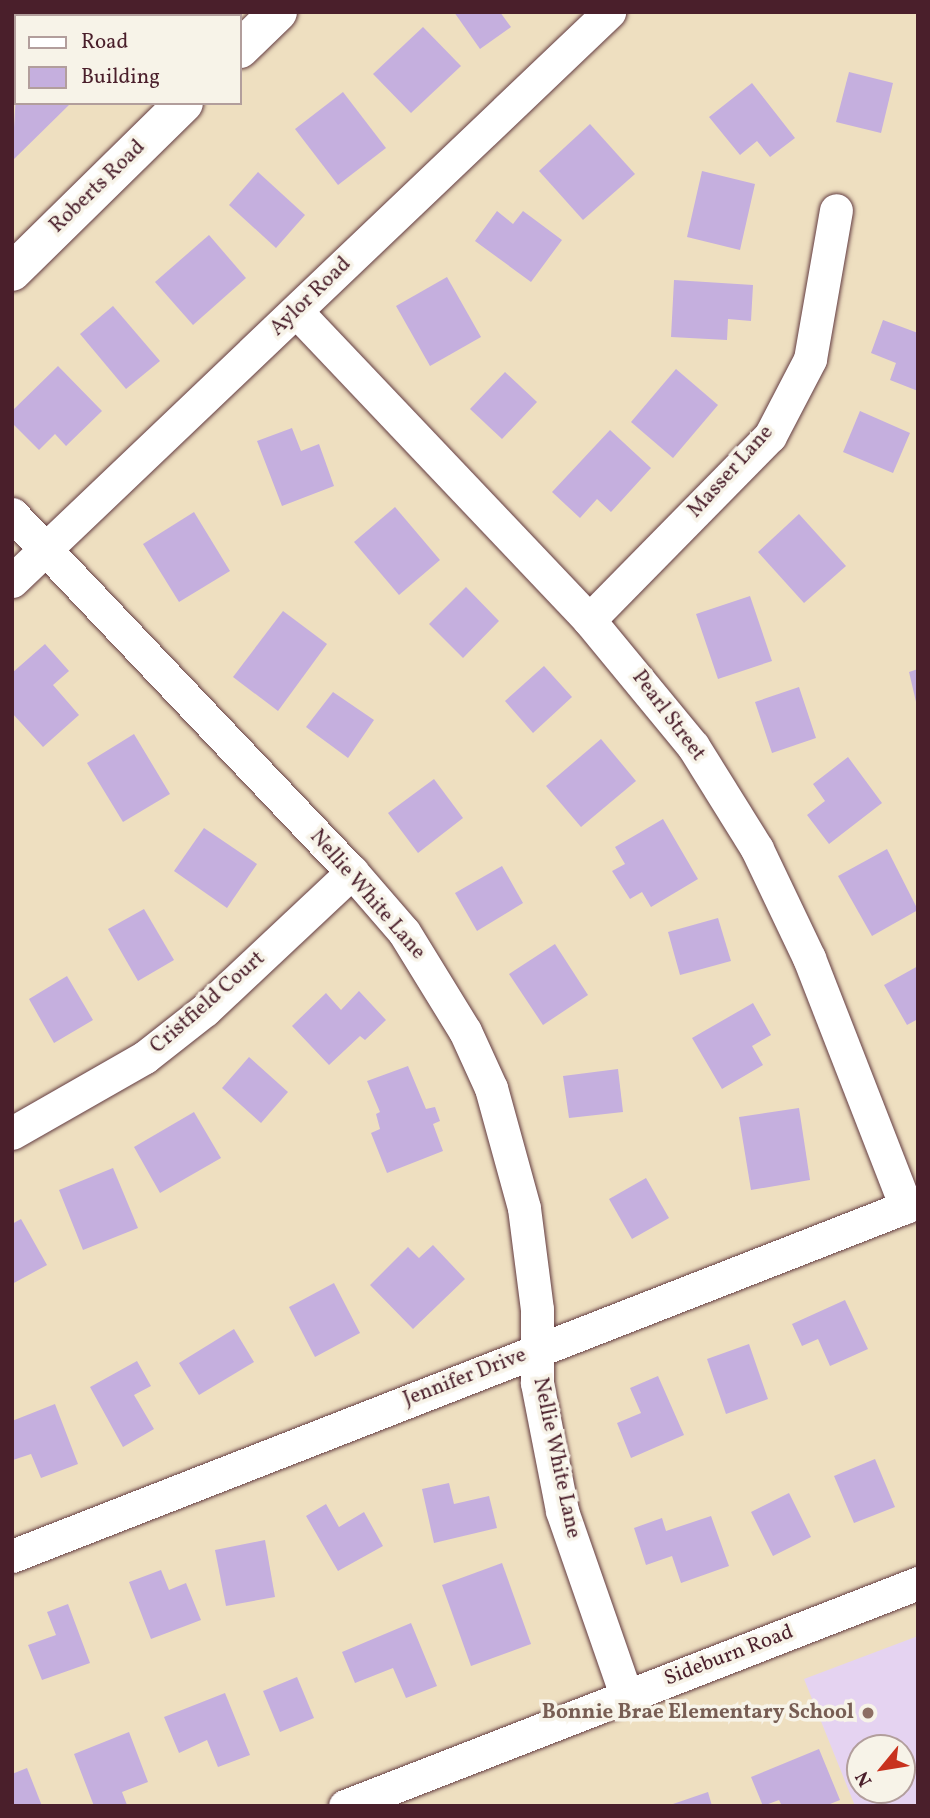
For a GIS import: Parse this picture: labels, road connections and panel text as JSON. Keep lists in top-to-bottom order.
{
  "streets": {
    "main road": ["Roberts Road"],
    "street": [
      "Aylor Road",
      "Masser Lane",
      "Pearl Street",
      "Nellie White Lane",
      "Cristfield Court",
      "Jennifer Drive",
      "Sideburn Road"
    ]
  },
  "crossings": [
    ["Aylor Road", "Pearl Street"],
    ["Aylor Road", "Nellie White Lane"],
    ["Masser Lane", "Pearl Street"],
    ["Pearl Street", "Jennifer Drive"],
    ["Nellie White Lane", "Cristfield Court"],
    ["Nellie White Lane", "Jennifer Drive"],
    ["Nellie White Lane", "Sideburn Road"]
  ],
  "places": ["Bonnie Brae Elementary School"],
  "legend": ["Road", "Building"],
  "north": "bottom left"
}
